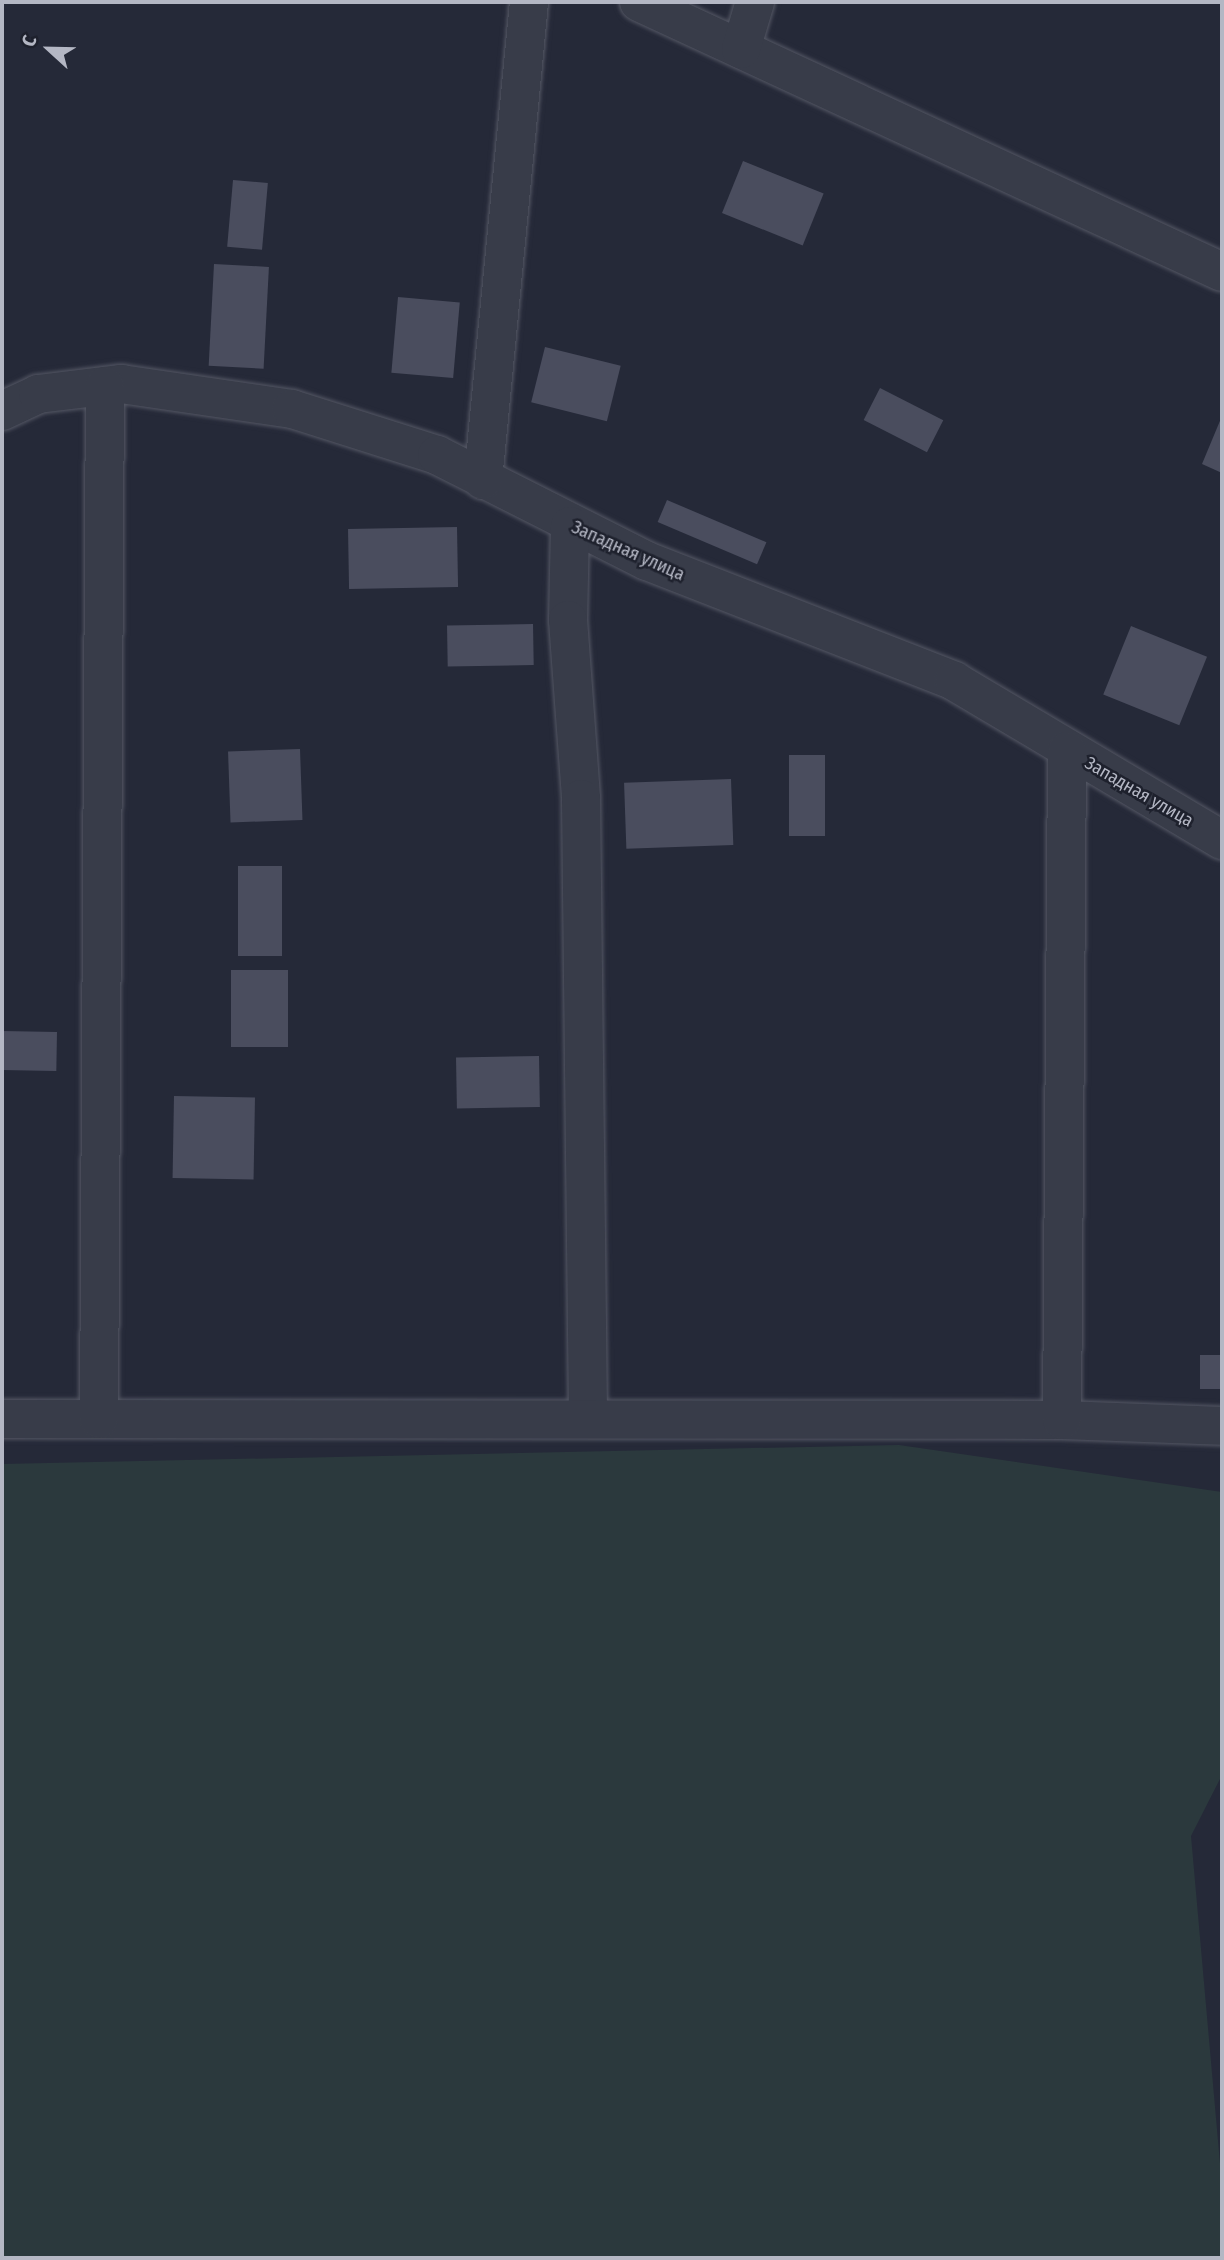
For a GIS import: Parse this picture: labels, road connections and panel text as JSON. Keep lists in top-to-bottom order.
{
  "streets": {
    "street": ["Западная улица"]
  },
  "north": "left"
}
